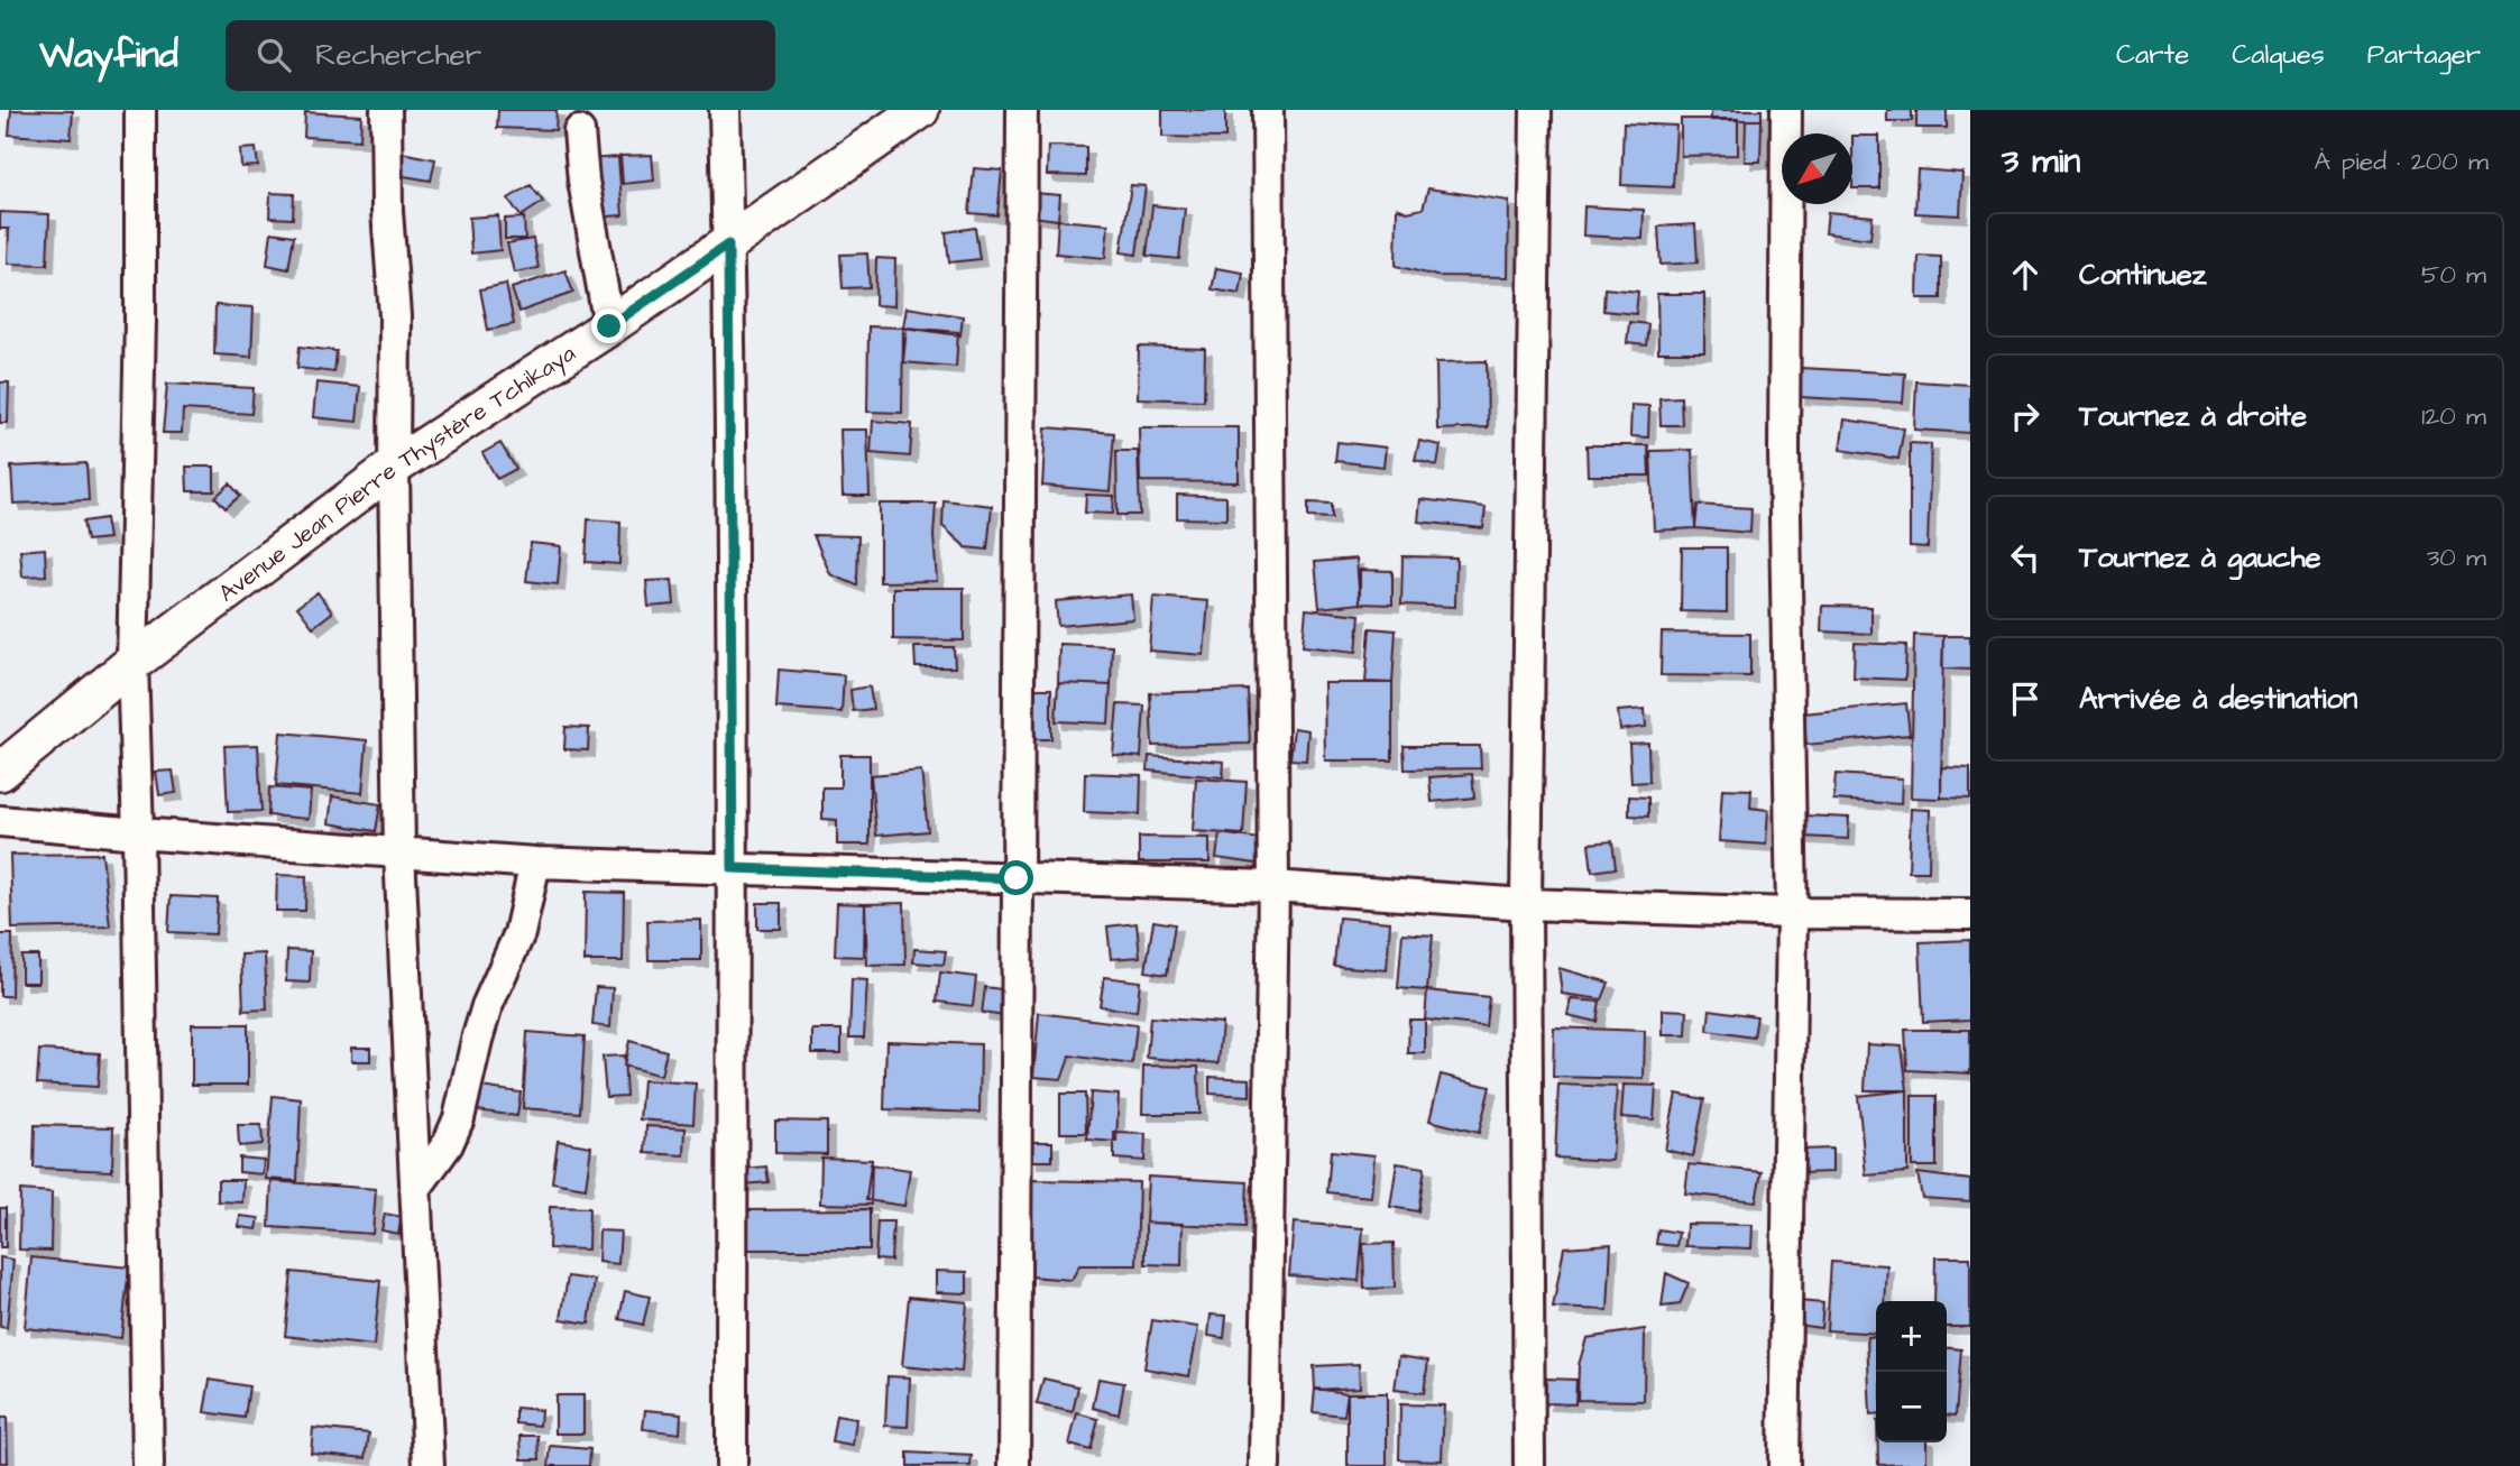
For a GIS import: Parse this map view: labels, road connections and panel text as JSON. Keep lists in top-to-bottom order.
{
  "streets": {
    "street": ["Avenue Jean Pierre Thystère Tchikaya"]
  },
  "north": "bottom left",
  "page": {
    "header": "Wayfind",
    "search": "Rechercher",
    "nav": ["Carte", "Calques", "Partager"],
    "heading": ["3 min", "À pied · 200 m"],
    "list": [
      ["Continuez", "50 m"],
      ["Tournez à droite", "120 m"],
      ["Tournez à gauche", "30 m"],
      "Arrivée à destination"
    ],
    "map_buttons": ["+", "−"]
  }
}
